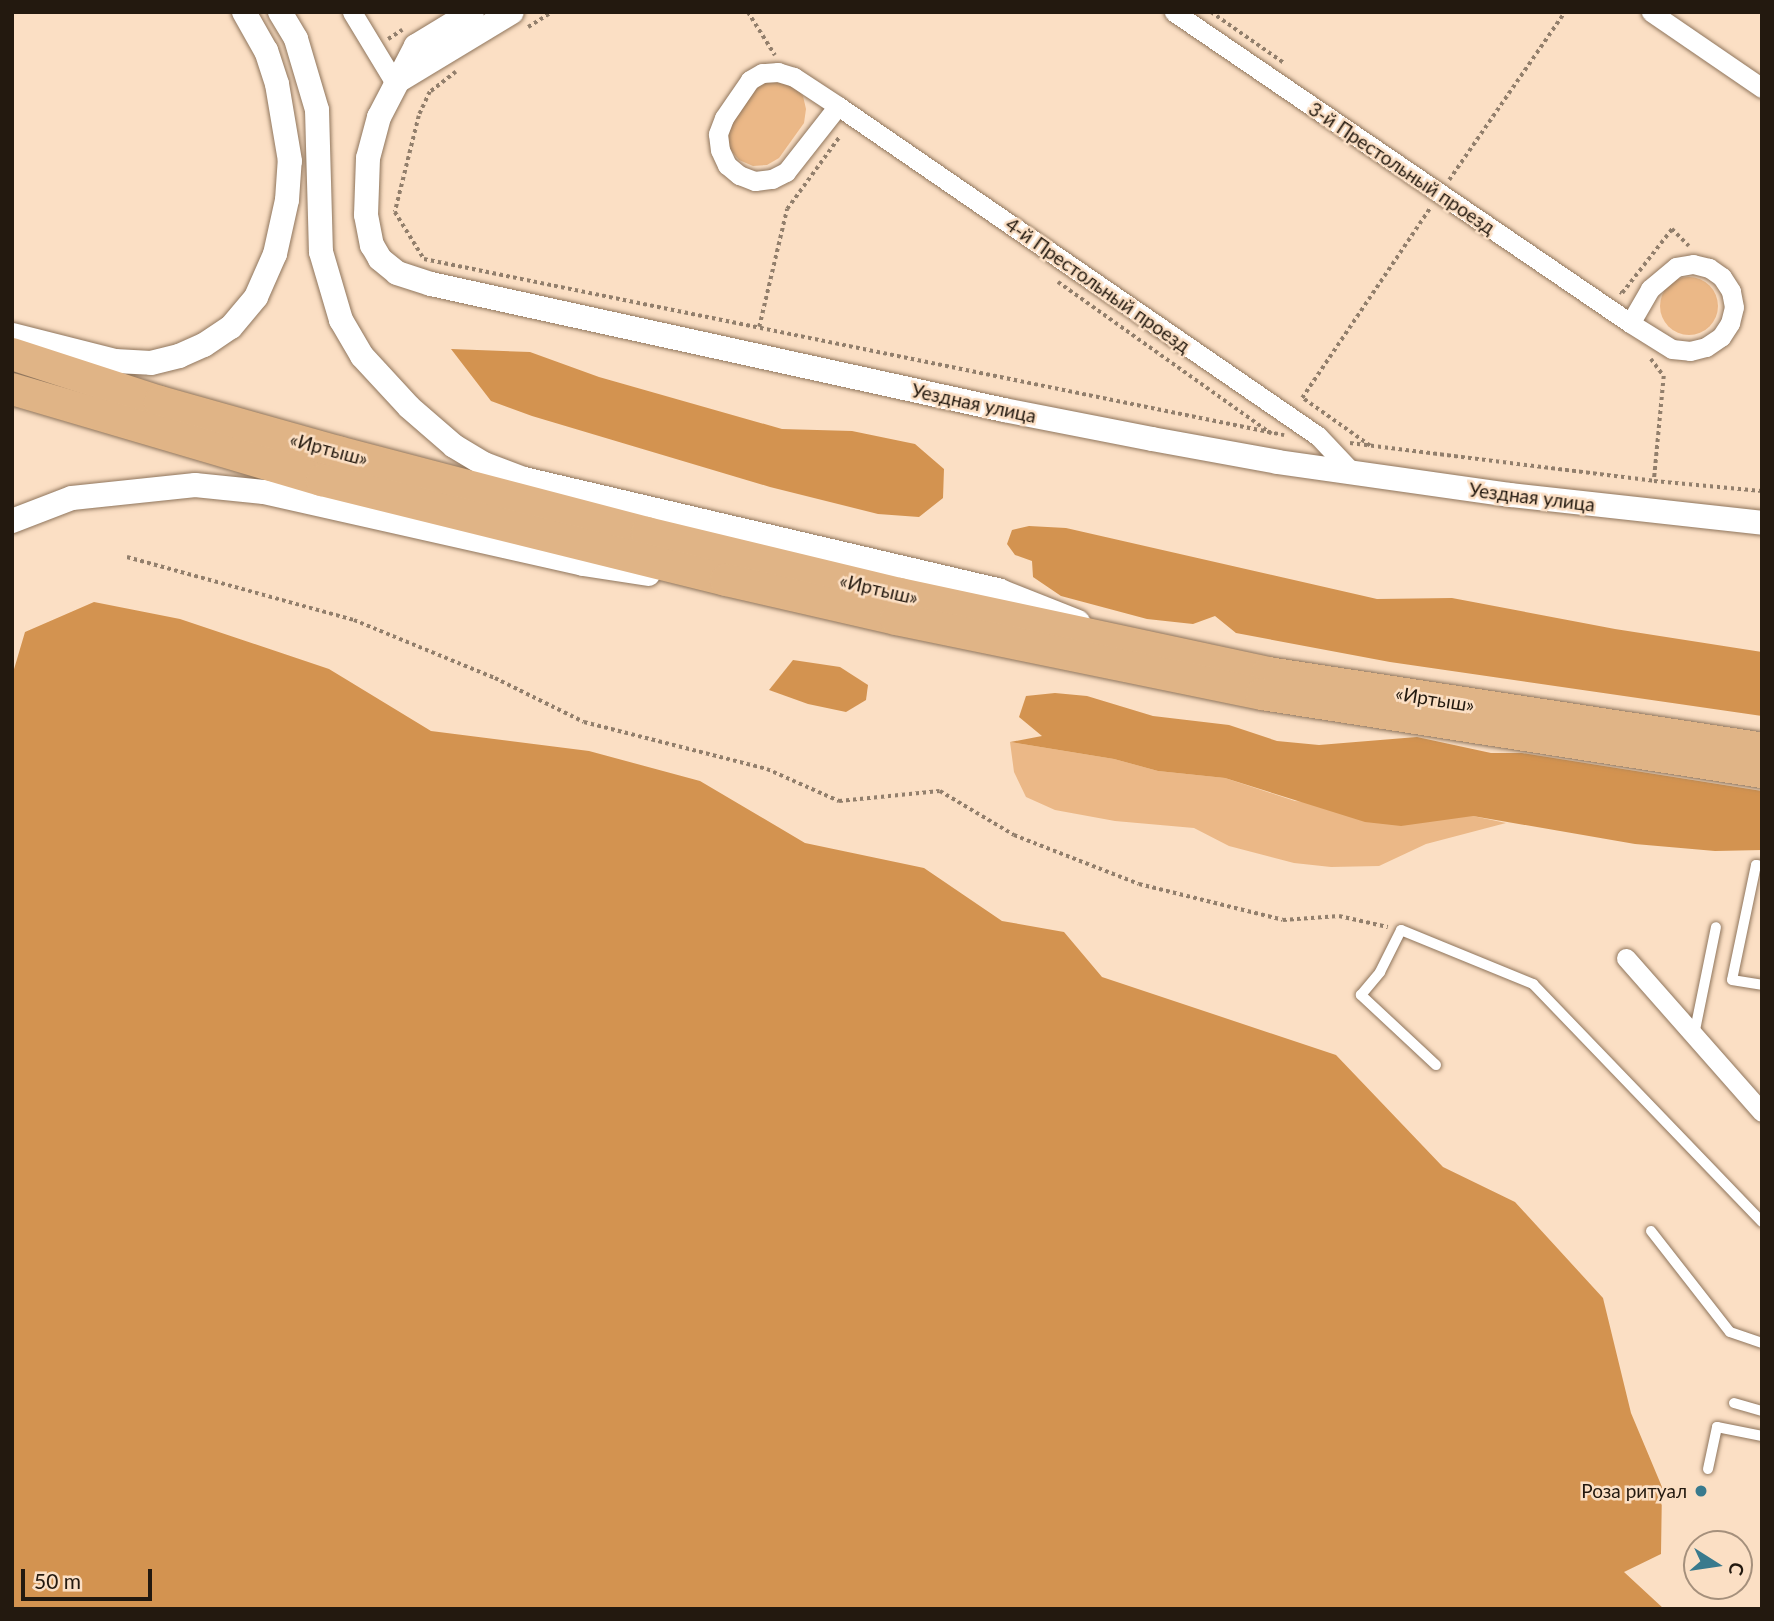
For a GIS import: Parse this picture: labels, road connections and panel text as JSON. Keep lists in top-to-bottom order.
{
  "streets": {
    "highway": ["«Иртыш»"],
    "street": ["3-й Престольный проезд", "4-й Престольный проезд", "Уездная улица"]
  },
  "crossings": [
    ["4-й Престольный проезд", "Уездная улица"]
  ],
  "places": ["Роза ритуал"],
  "scale_bar": "50 m",
  "north": "right"
}
